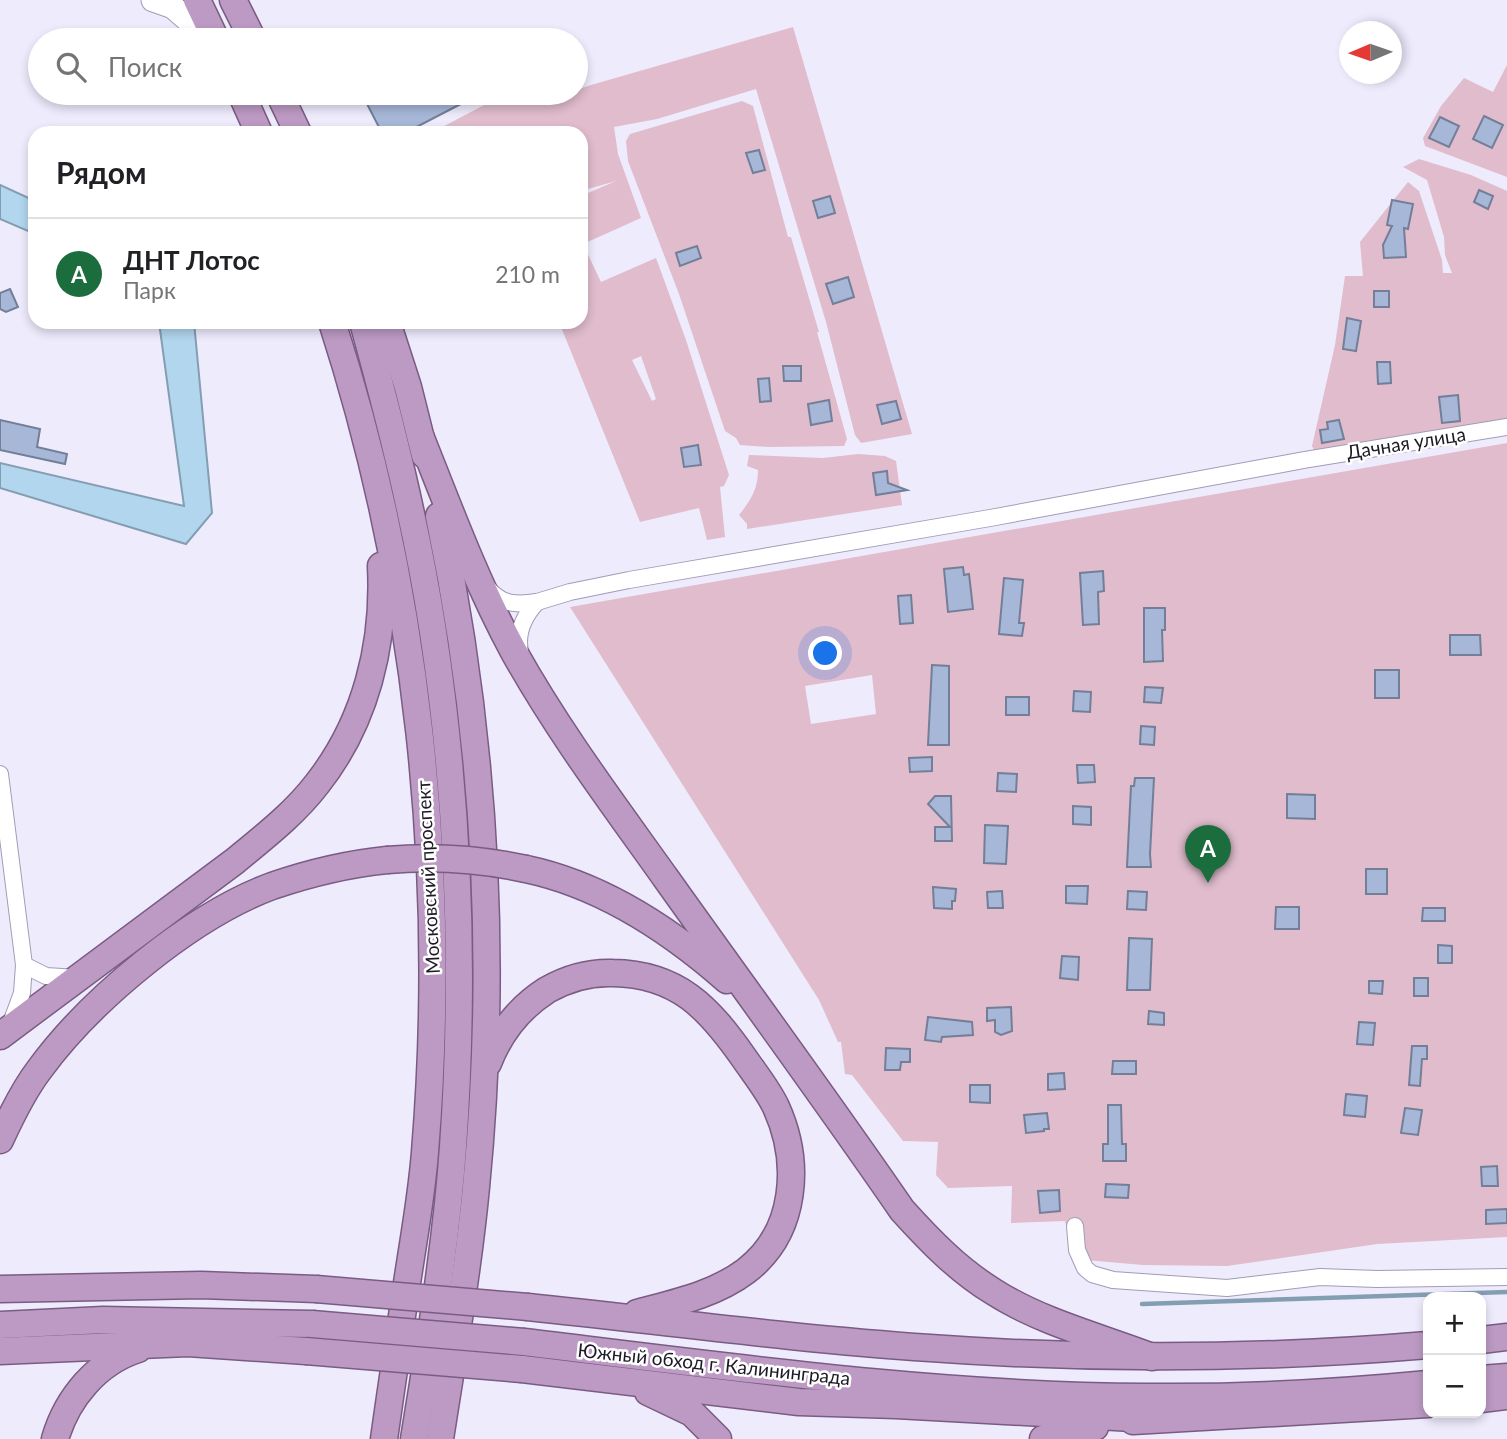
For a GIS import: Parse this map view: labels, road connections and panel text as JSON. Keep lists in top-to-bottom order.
{
  "streets": {
    "highway": ["Московский проспект", "Южный обход г. Калининграда"],
    "street": ["Дачная улица"]
  },
  "north": "left",
  "page": {
    "search": "Поиск",
    "heading": "Рядом",
    "list": [
      {
        "mark": "A",
        "name": "ДНТ Лотос",
        "note": "Парк",
        "value": "210 m"
      }
    ],
    "pins": "A",
    "map_buttons": ["+", "−"]
  }
}
